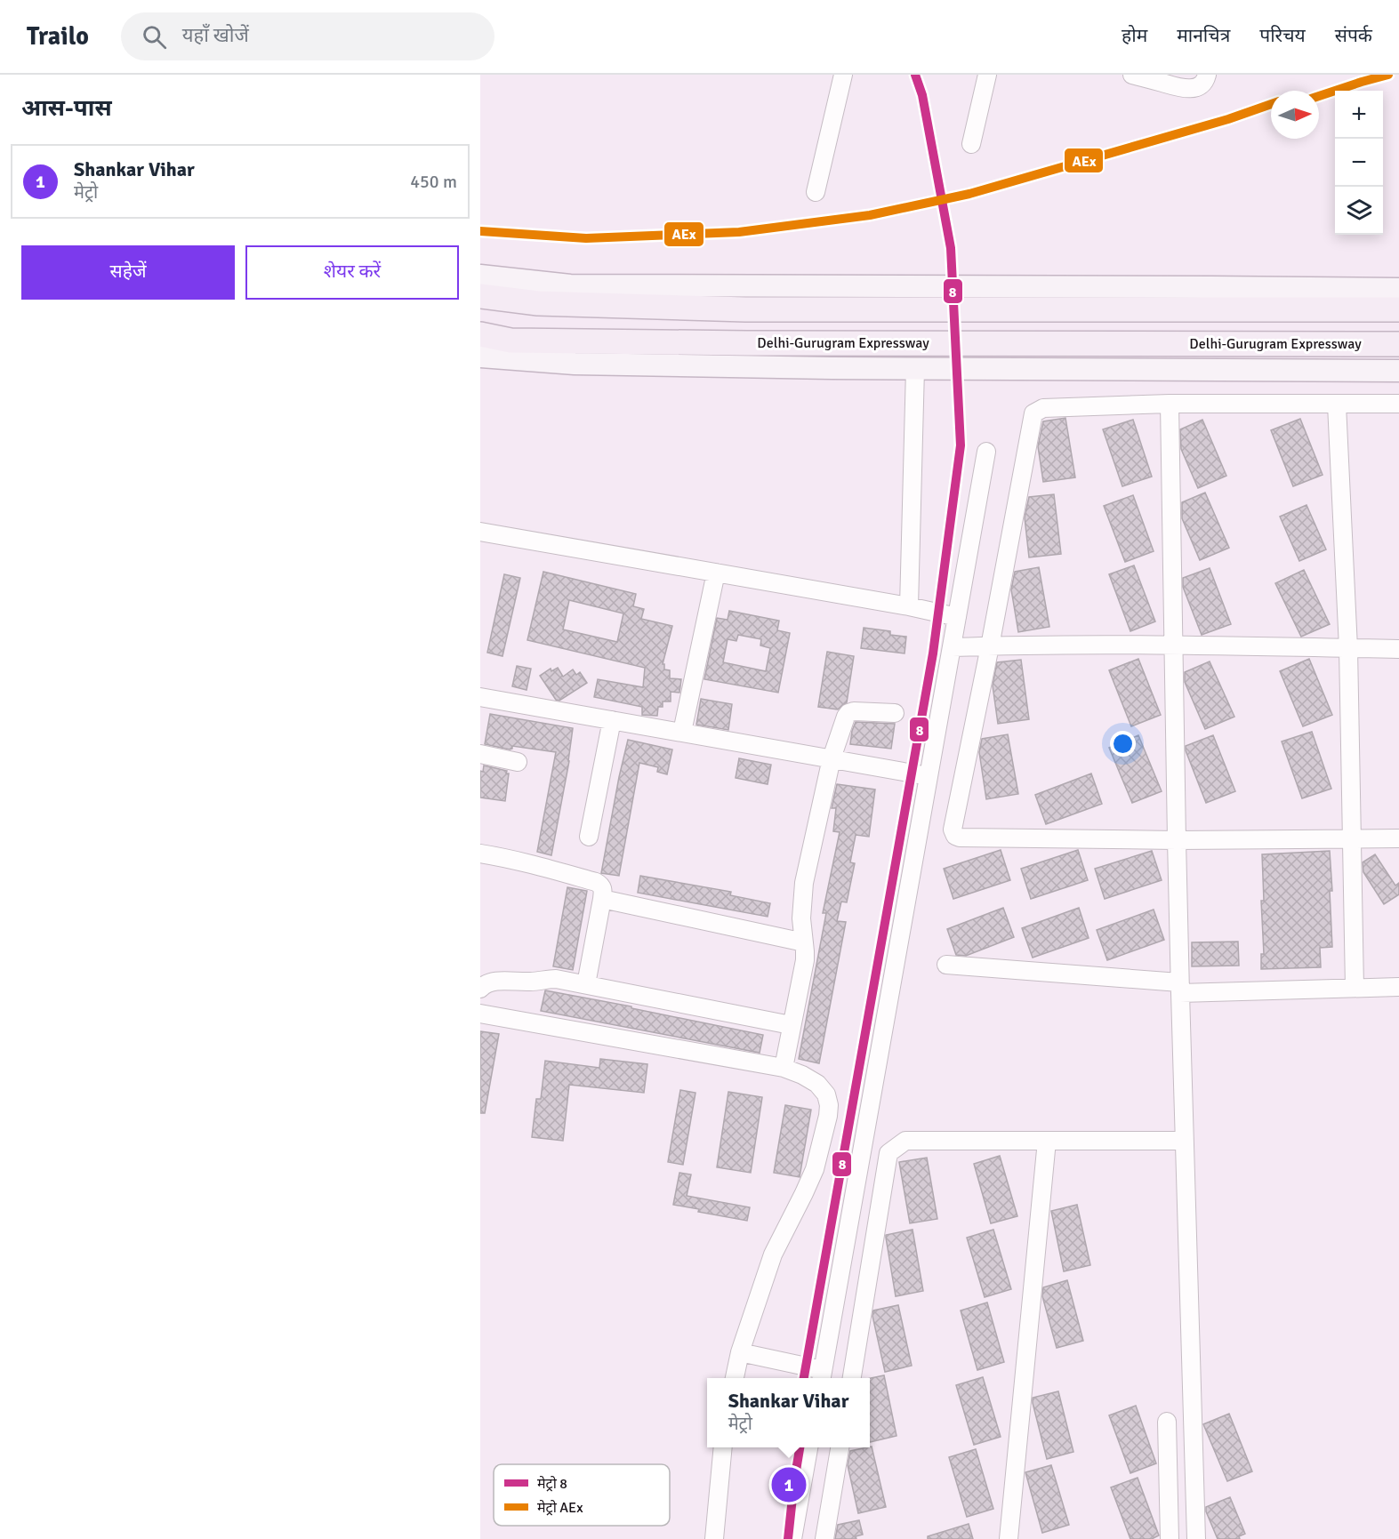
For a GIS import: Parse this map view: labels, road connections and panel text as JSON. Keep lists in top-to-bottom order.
{
  "streets": {
    "highway": ["Delhi-Gurugram Expressway"]
  },
  "lines": ["metro line 8", "metro line AEx"],
  "legend": ["मेट्रो 8", "मेट्रो AEx"],
  "north": "right",
  "page": {
    "header": "Trailo",
    "search": "यहाँ खोजें",
    "nav": [
      "होम",
      "मानचित्र",
      "परिचय",
      "संपर्क"
    ],
    "heading": "आस-पास",
    "map_buttons": ["+", "−"],
    "list": [
      {
        "mark": "1",
        "name": "Shankar Vihar",
        "note": "मेट्रो",
        "value": "450 m"
      }
    ],
    "buttons": ["सहेजें", "शेयर करें"],
    "popup": ["Shankar Vihar", "मेट्रो"],
    "pins": "1"
  }
}
